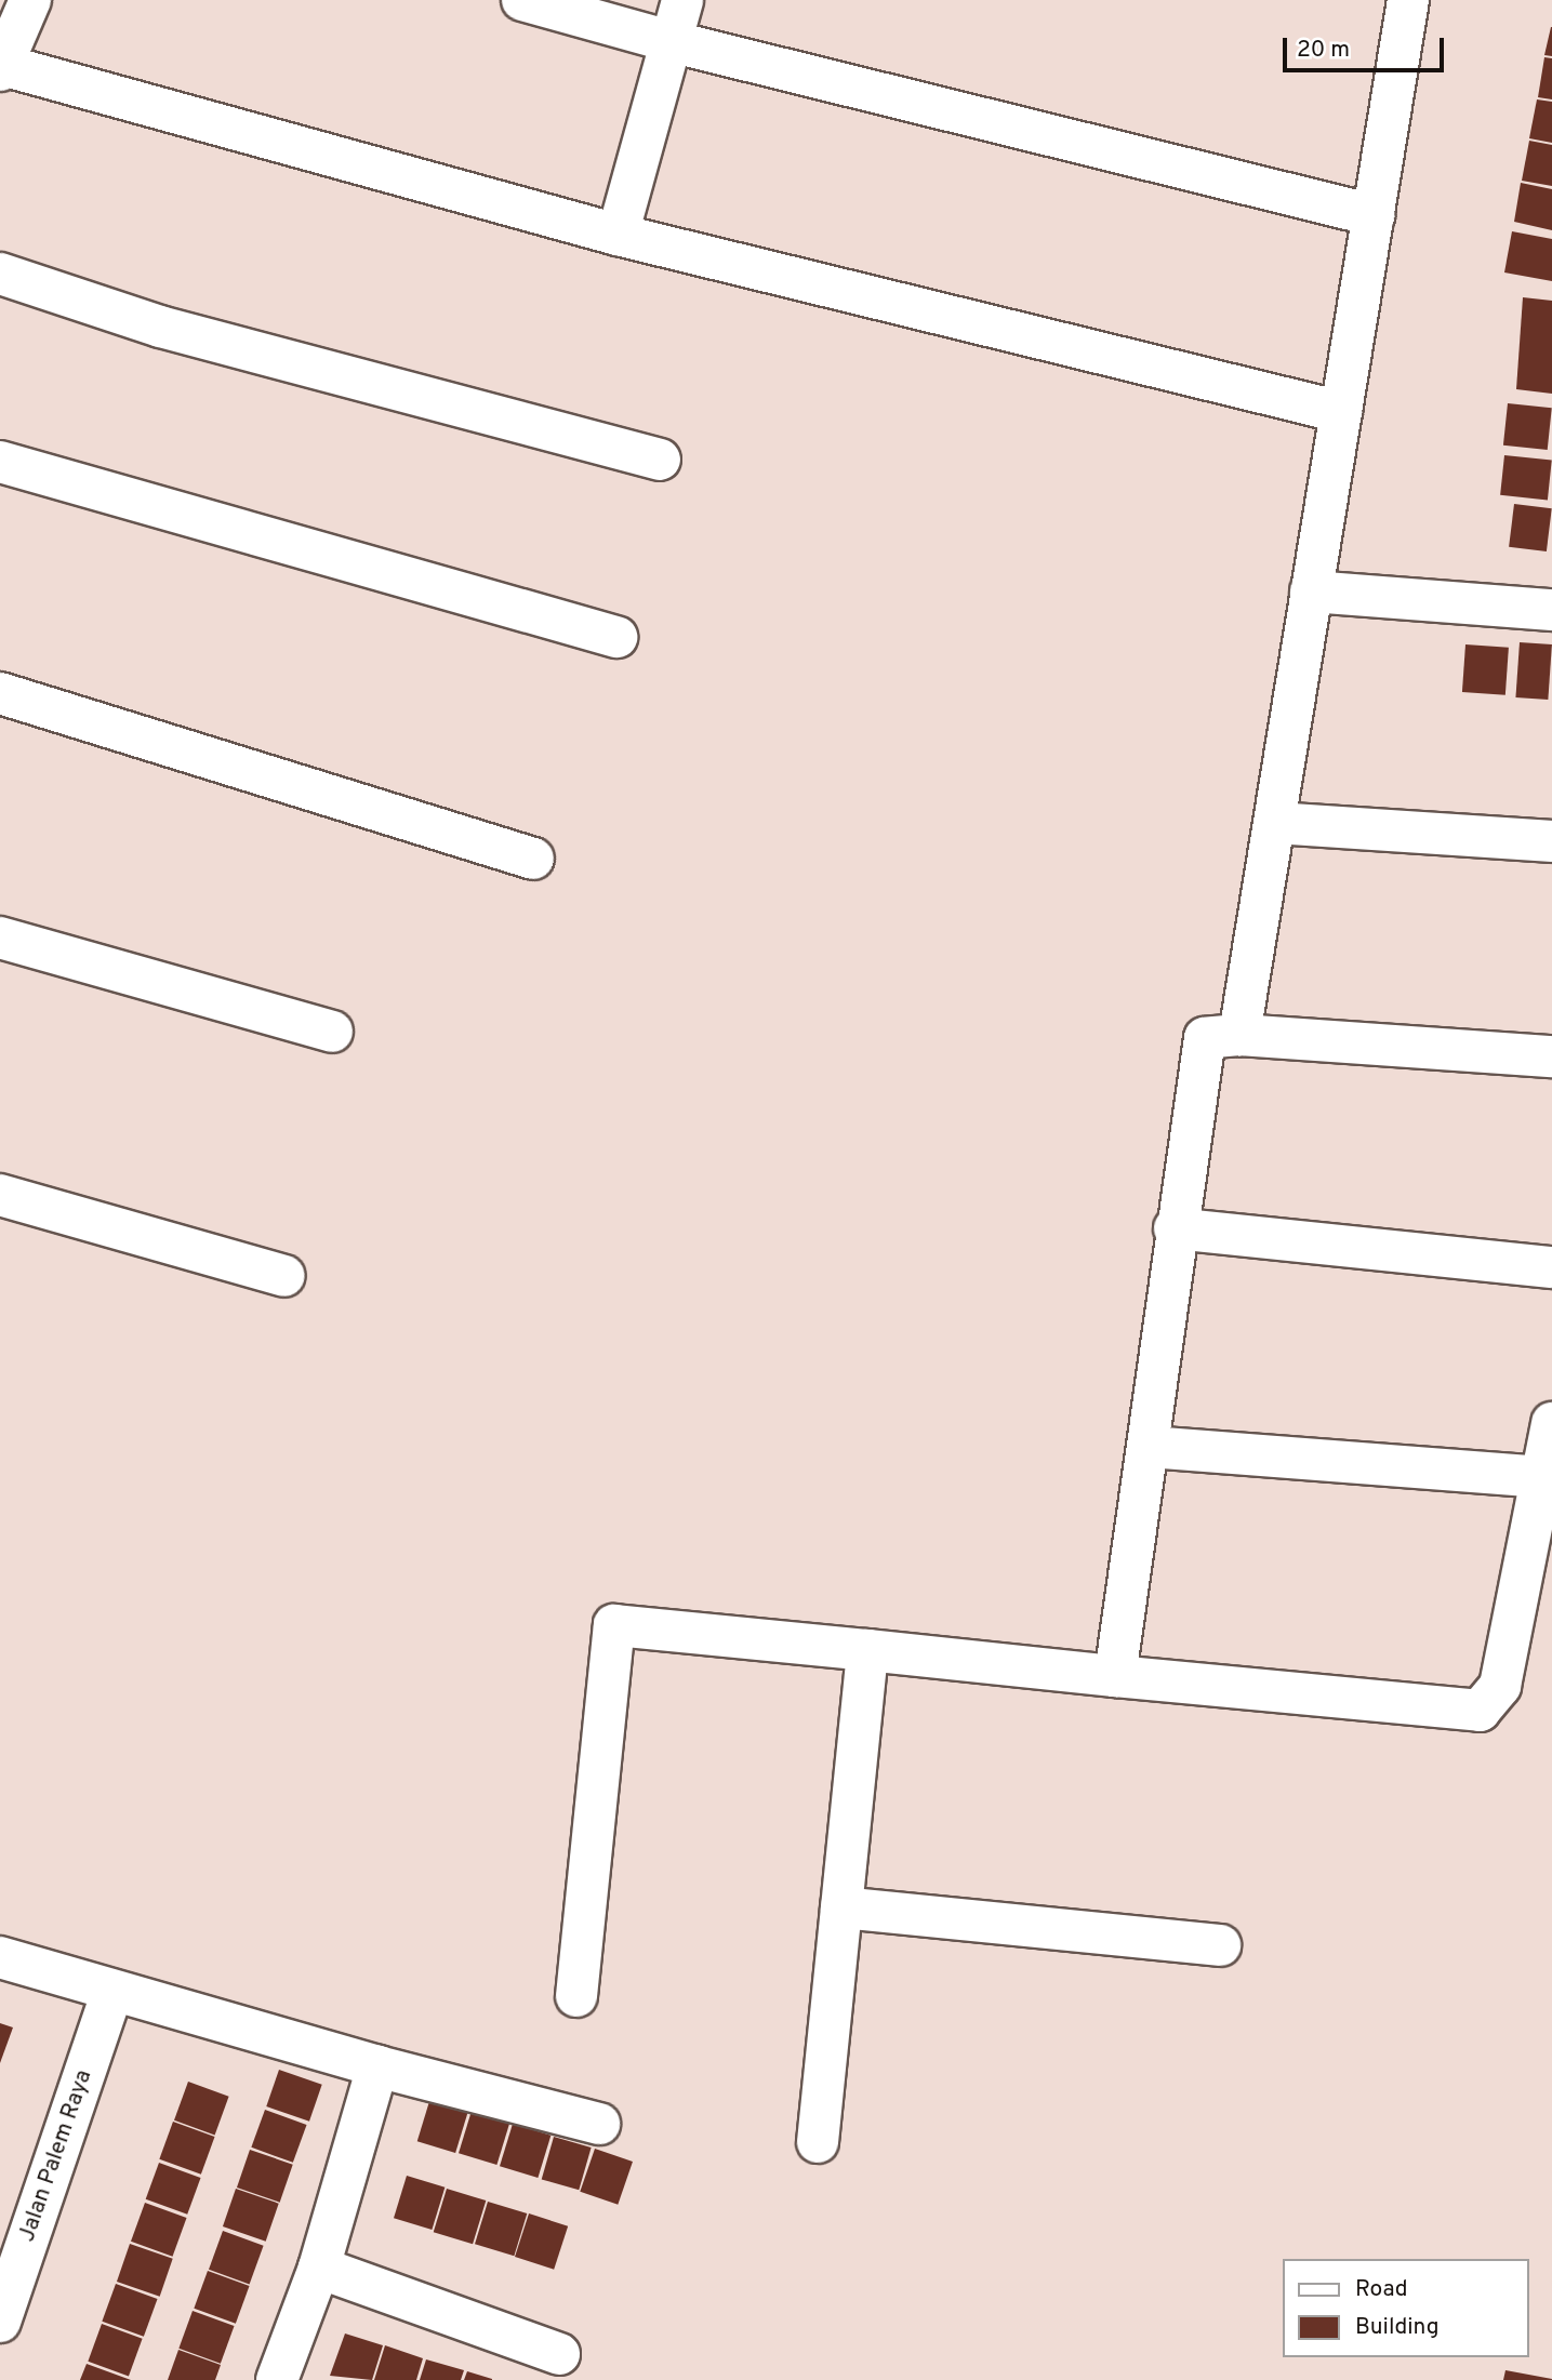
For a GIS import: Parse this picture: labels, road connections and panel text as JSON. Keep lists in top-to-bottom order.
{
  "streets": {
    "street": ["Jalan Palem Raya"]
  },
  "legend": ["Road", "Building"],
  "scale_bar": "20 m"
}
